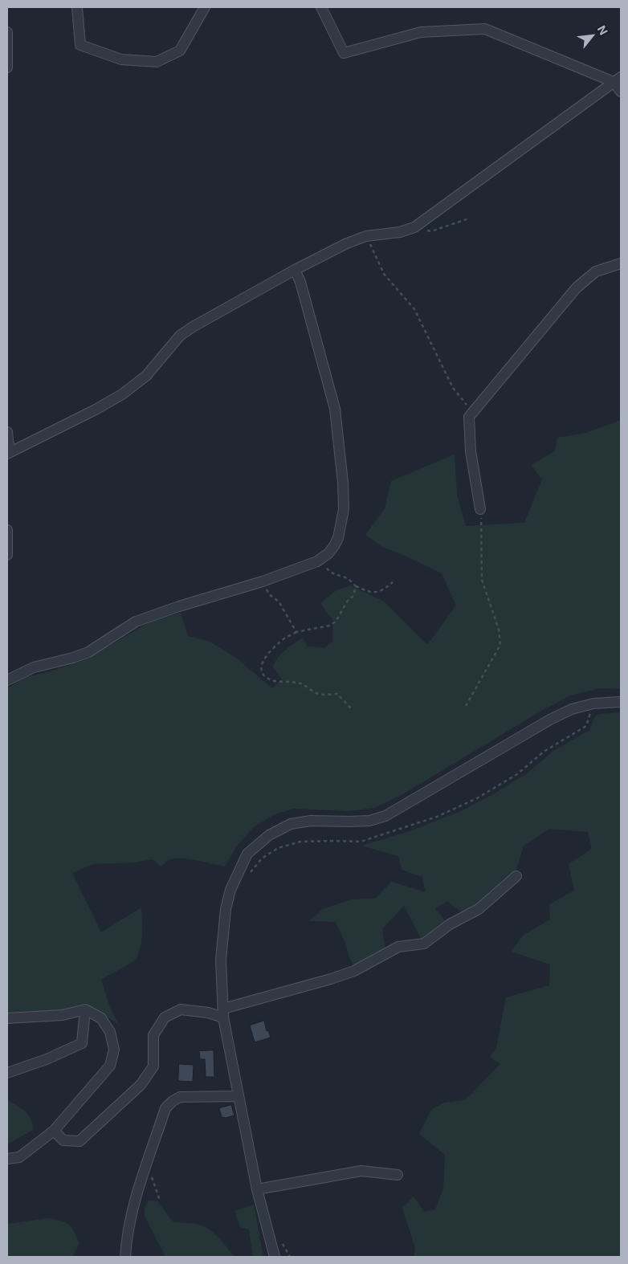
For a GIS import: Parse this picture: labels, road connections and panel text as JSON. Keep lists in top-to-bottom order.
{
  "north": "top right"
}
